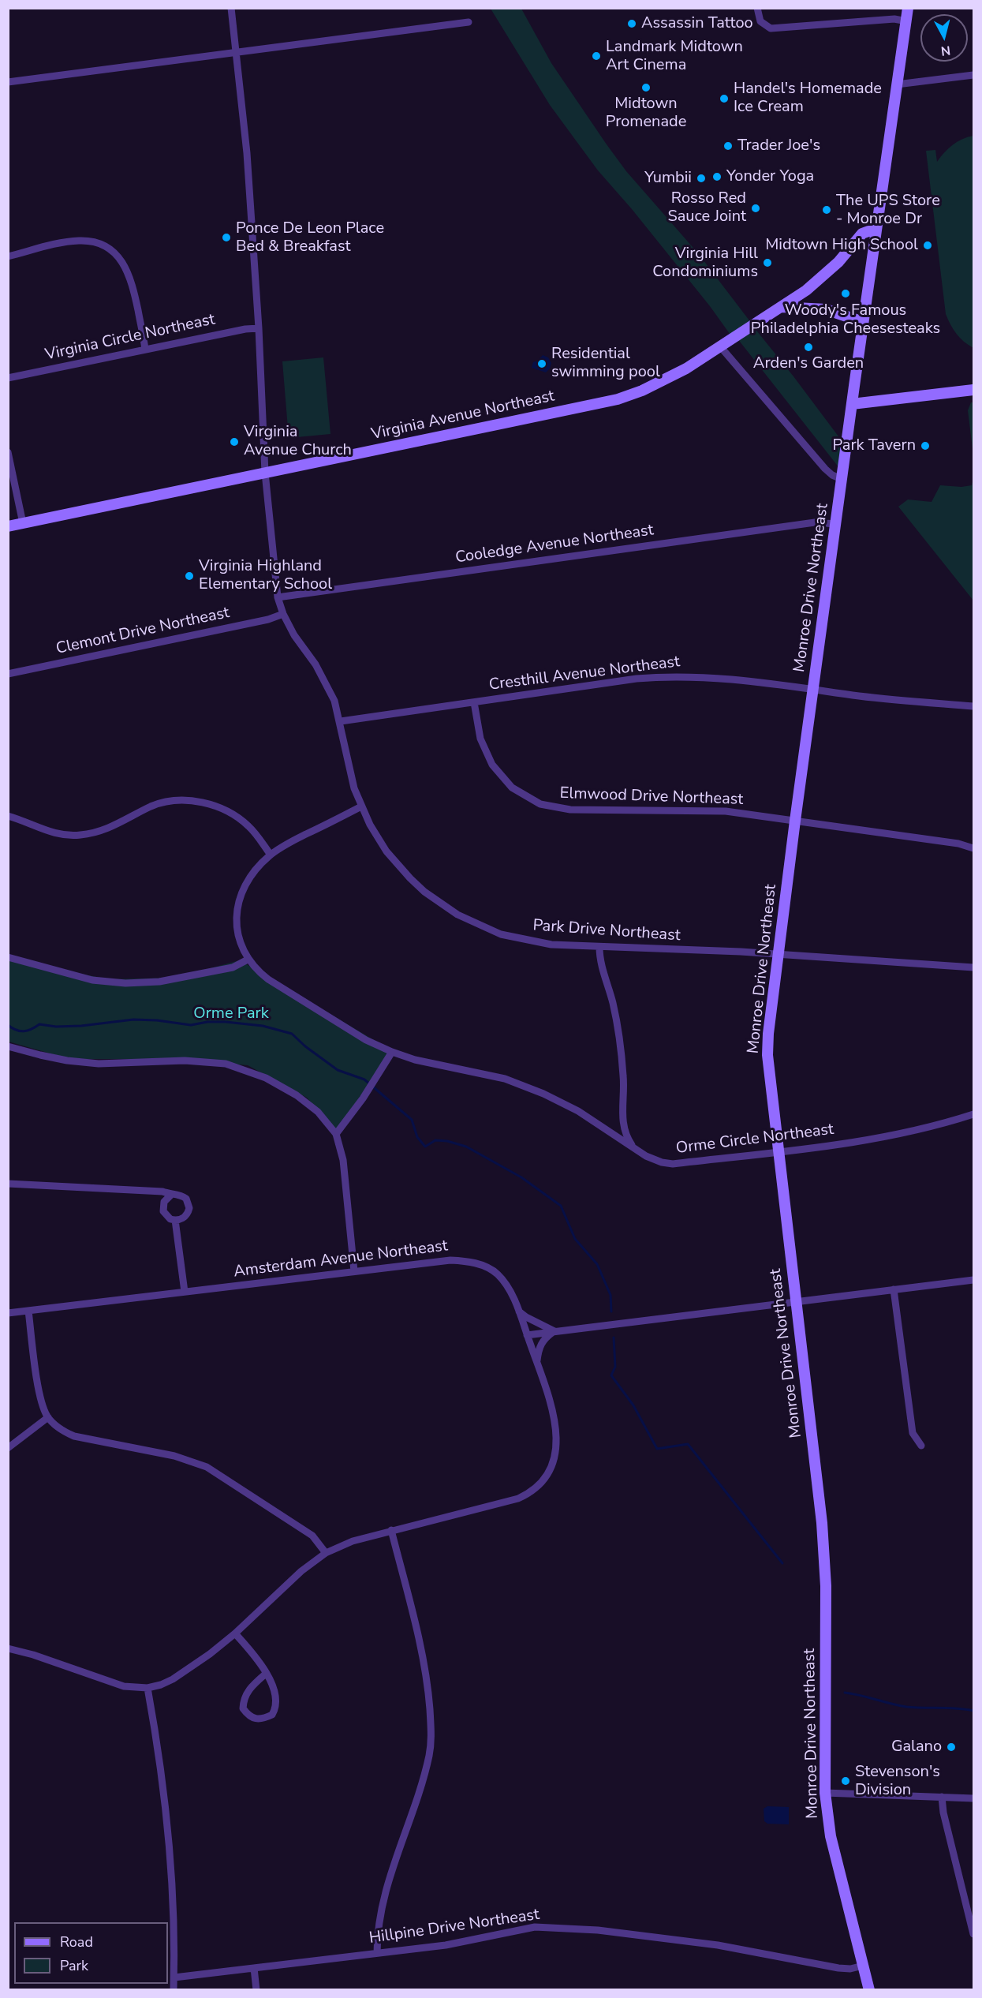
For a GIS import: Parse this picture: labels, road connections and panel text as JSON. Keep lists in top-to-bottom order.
{
  "streets": {
    "main road": ["Virginia Avenue Northeast", "Monroe Drive Northeast"],
    "street": [
      "Virginia Circle Northeast",
      "Cooledge Avenue Northeast",
      "Clemont Drive Northeast",
      "Cresthill Avenue Northeast",
      "Elmwood Drive Northeast",
      "Park Drive Northeast",
      "Orme Circle Northeast",
      "Amsterdam Avenue Northeast",
      "Hillpine Drive Northeast"
    ]
  },
  "crossings": [
    ["Virginia Circle Northeast", "Park Drive Northeast"],
    ["Virginia Avenue Northeast", "Monroe Drive Northeast"],
    ["Virginia Avenue Northeast", "Park Drive Northeast"],
    ["Cooledge Avenue Northeast", "Monroe Drive Northeast"],
    ["Cooledge Avenue Northeast", "Park Drive Northeast"],
    ["Monroe Drive Northeast", "Cresthill Avenue Northeast"],
    ["Monroe Drive Northeast", "Elmwood Drive Northeast"],
    ["Monroe Drive Northeast", "Park Drive Northeast"],
    ["Monroe Drive Northeast", "Orme Circle Northeast"],
    ["Monroe Drive Northeast", "Hillpine Drive Northeast"],
    ["Clemont Drive Northeast", "Park Drive Northeast"],
    ["Cresthill Avenue Northeast", "Elmwood Drive Northeast"],
    ["Cresthill Avenue Northeast", "Park Drive Northeast"]
  ],
  "parks": ["Orme Park"],
  "places": [
    "Assassin Tattoo",
    "Landmark Midtown Art Cinema",
    "Midtown Promenade",
    "Handel's Homemade Ice Cream",
    "Trader Joe's",
    "Yonder Yoga",
    "Yumbii",
    "Rosso Red Sauce Joint",
    "The UPS Store - Monroe Dr",
    "Ponce De Leon Place Bed & Breakfast",
    "Midtown High School",
    "Virginia Hill Condominiums",
    "Woody's Famous Philadelphia Cheesesteaks",
    "Arden's Garden",
    "Residential swimming pool",
    "Virginia Avenue Church",
    "Park Tavern",
    "Virginia Highland Elementary School",
    "Galano",
    "Stevenson's Division"
  ],
  "legend": ["Road", "Park"],
  "north": "bottom"
}
